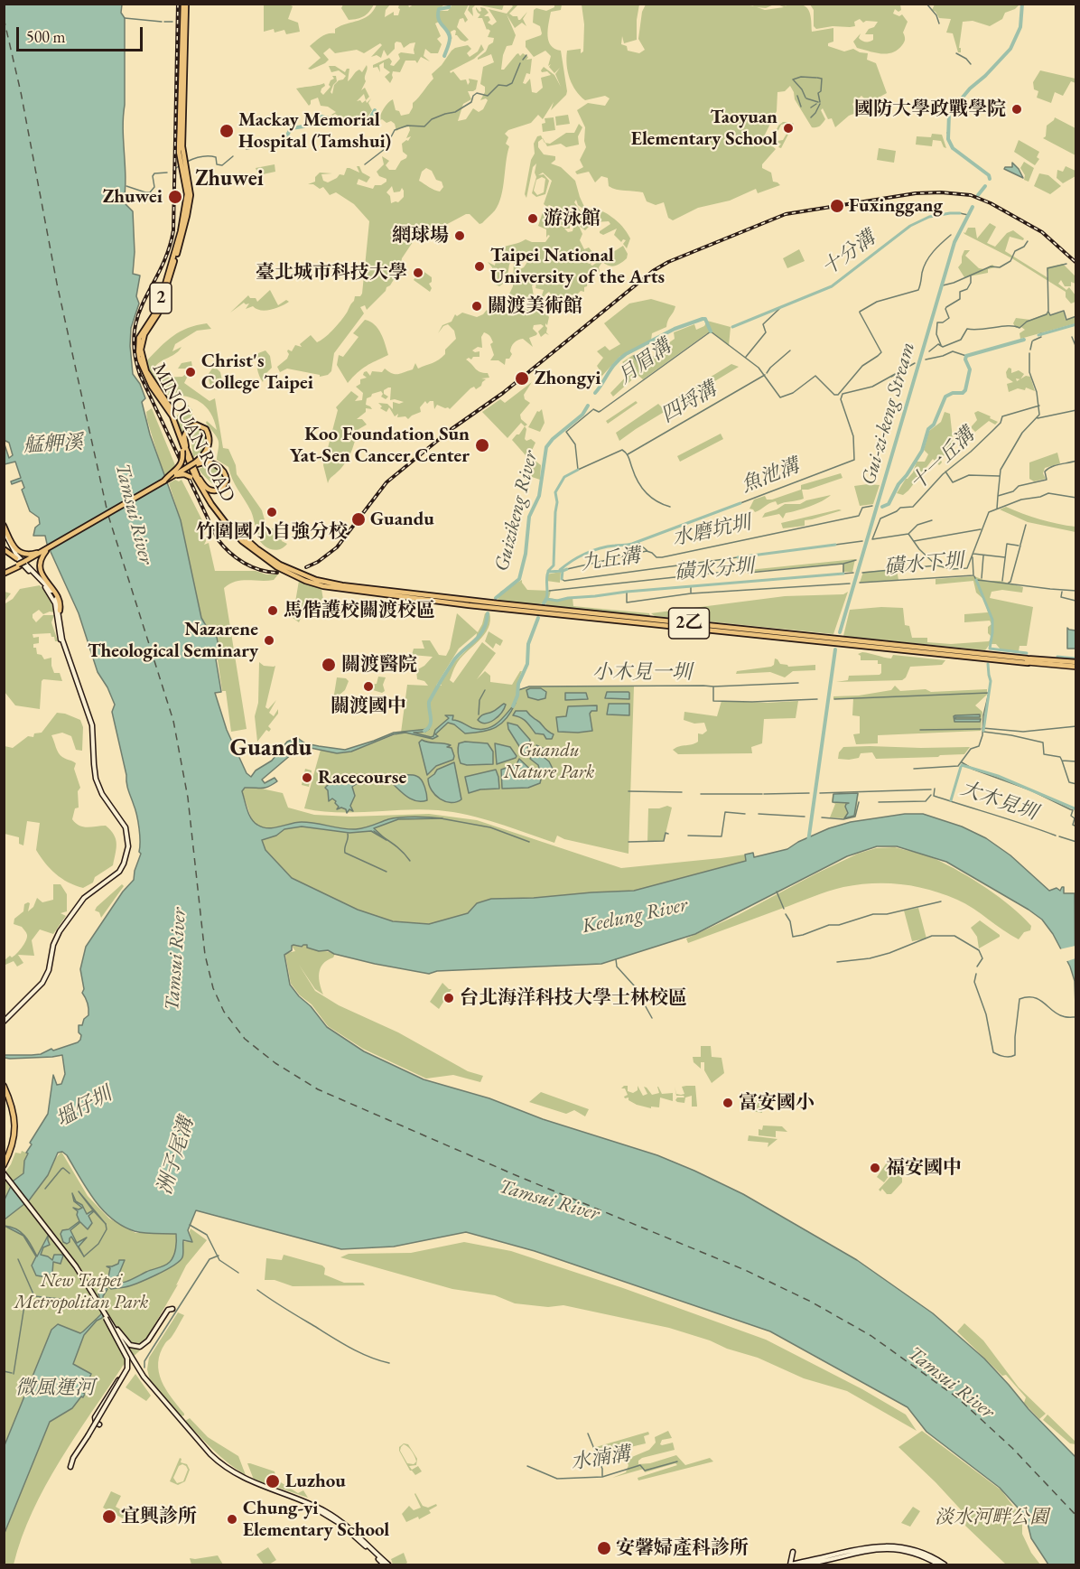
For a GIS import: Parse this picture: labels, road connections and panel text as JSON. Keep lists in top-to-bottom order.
{
  "streets": {
    "main road": ["2", "MINQUAN ROAD", "2乙"]
  },
  "crossings": [
    ["2", "MINQUAN ROAD"],
    ["2", "2乙"],
    ["MINQUAN ROAD", "2乙"]
  ],
  "districts": ["Zhuwei", "Guandu"],
  "water": [
    "十分溝",
    "月眉溝",
    "四埒溝",
    "Gui-zi-keng Stream",
    "艋舺溪",
    "十一丘溝",
    "魚池溝",
    "Guizikeng River",
    "Tamsui River",
    "水磨坑圳",
    "九丘溝",
    "磺水下圳",
    "磺水分圳",
    "小木見一圳",
    "大木見圳",
    "Keelung River",
    "塭仔圳",
    "洲子尾溝",
    "微風運河",
    "水湳溝"
  ],
  "parks": ["Guandu Nature Park", "New Taipei Metropolitan Park", "淡水河畔公園"],
  "places": [
    "國防大學政戰學院",
    "Taoyuan Elementary School",
    "Mackay Memorial Hospital (Tamshui)",
    "Zhuwei",
    "Fuxinggang",
    "游泳館",
    "網球場",
    "Taipei National University of the Arts",
    "臺北城市科技大學",
    "關渡美術館",
    "Christ's College Taipei",
    "Zhongyi",
    "Koo Foundation Sun Yat-Sen Cancer Center",
    "竹圍國小自強分校",
    "Guandu",
    "馬偕護校關渡校區",
    "Nazarene Theological Seminary",
    "關渡醫院",
    "關渡國中",
    "Racecourse",
    "台北海洋科技大學士林校區",
    "富安國小",
    "福安國中",
    "Luzhou",
    "宜興診所",
    "Chung-yi Elementary School",
    "安馨婦產科診所"
  ],
  "scale_bar": "500 m"
}
